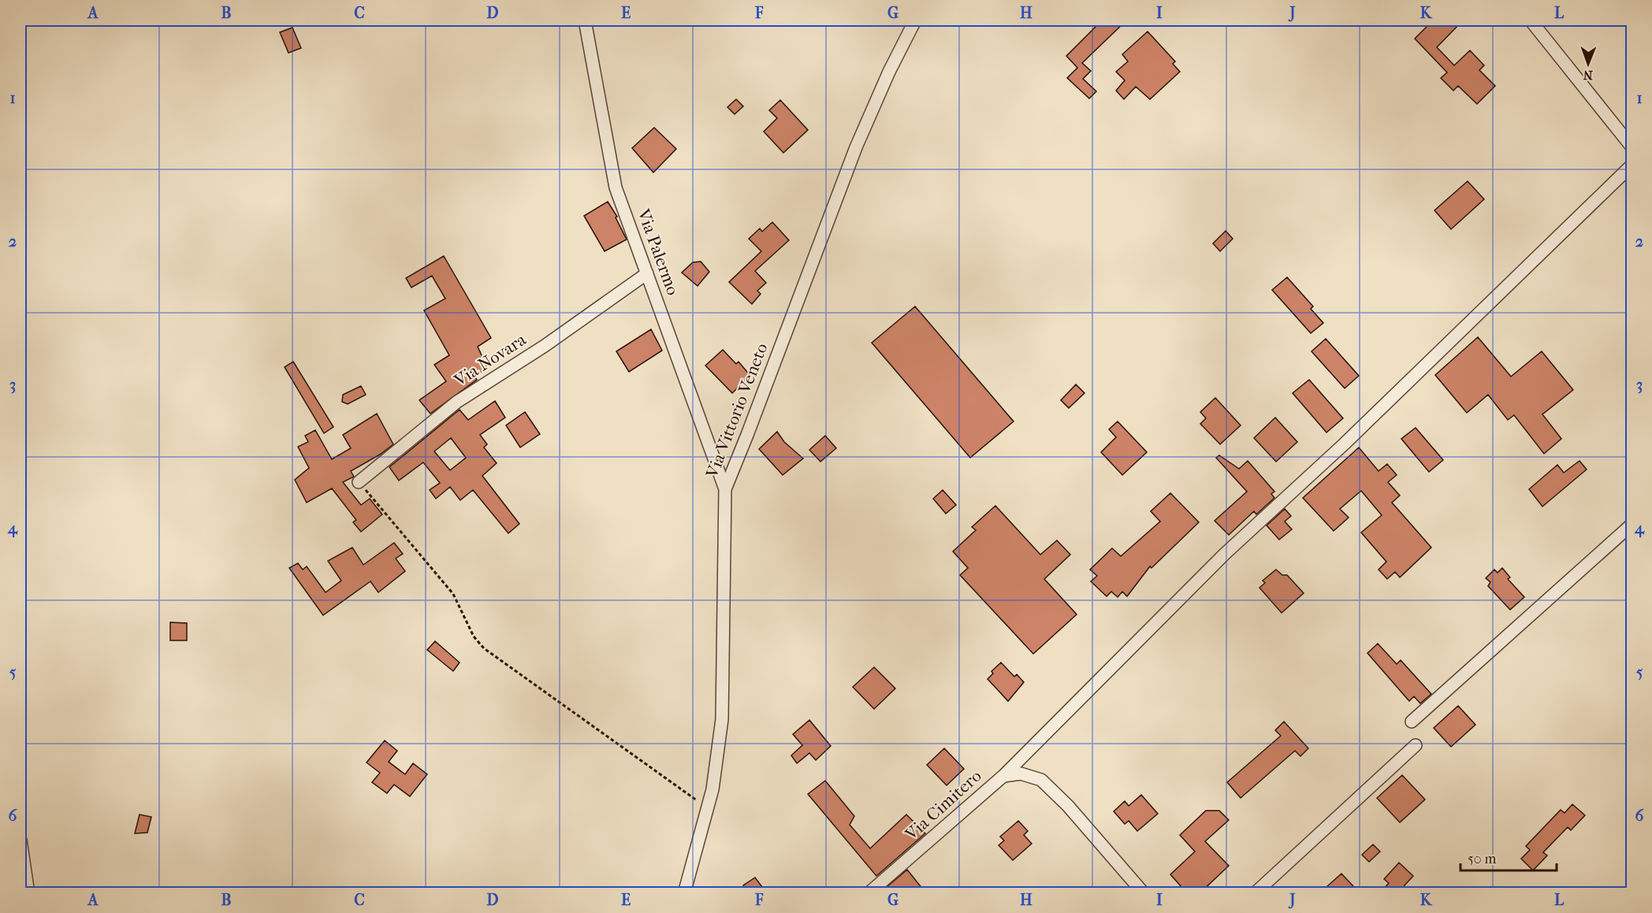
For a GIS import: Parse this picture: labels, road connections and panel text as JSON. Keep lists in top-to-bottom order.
{
  "streets": {
    "street": [
      "Via Palermo",
      "Via Novara",
      "Via Vittorio Veneto",
      "Via Cimitero"
    ]
  },
  "crossings": [
    ["Via Palermo", "Via Novara"],
    ["Via Palermo", "Via Vittorio Veneto"]
  ],
  "scale_bar": "50 m",
  "north": "bottom",
  "grid": {
    "columns": [
      "A",
      "B",
      "C",
      "D",
      "E",
      "F",
      "G",
      "H",
      "I",
      "J",
      "K",
      "L"
    ],
    "rows": [
      "1",
      "2",
      "3",
      "4",
      "5",
      "6"
    ]
  }
}
